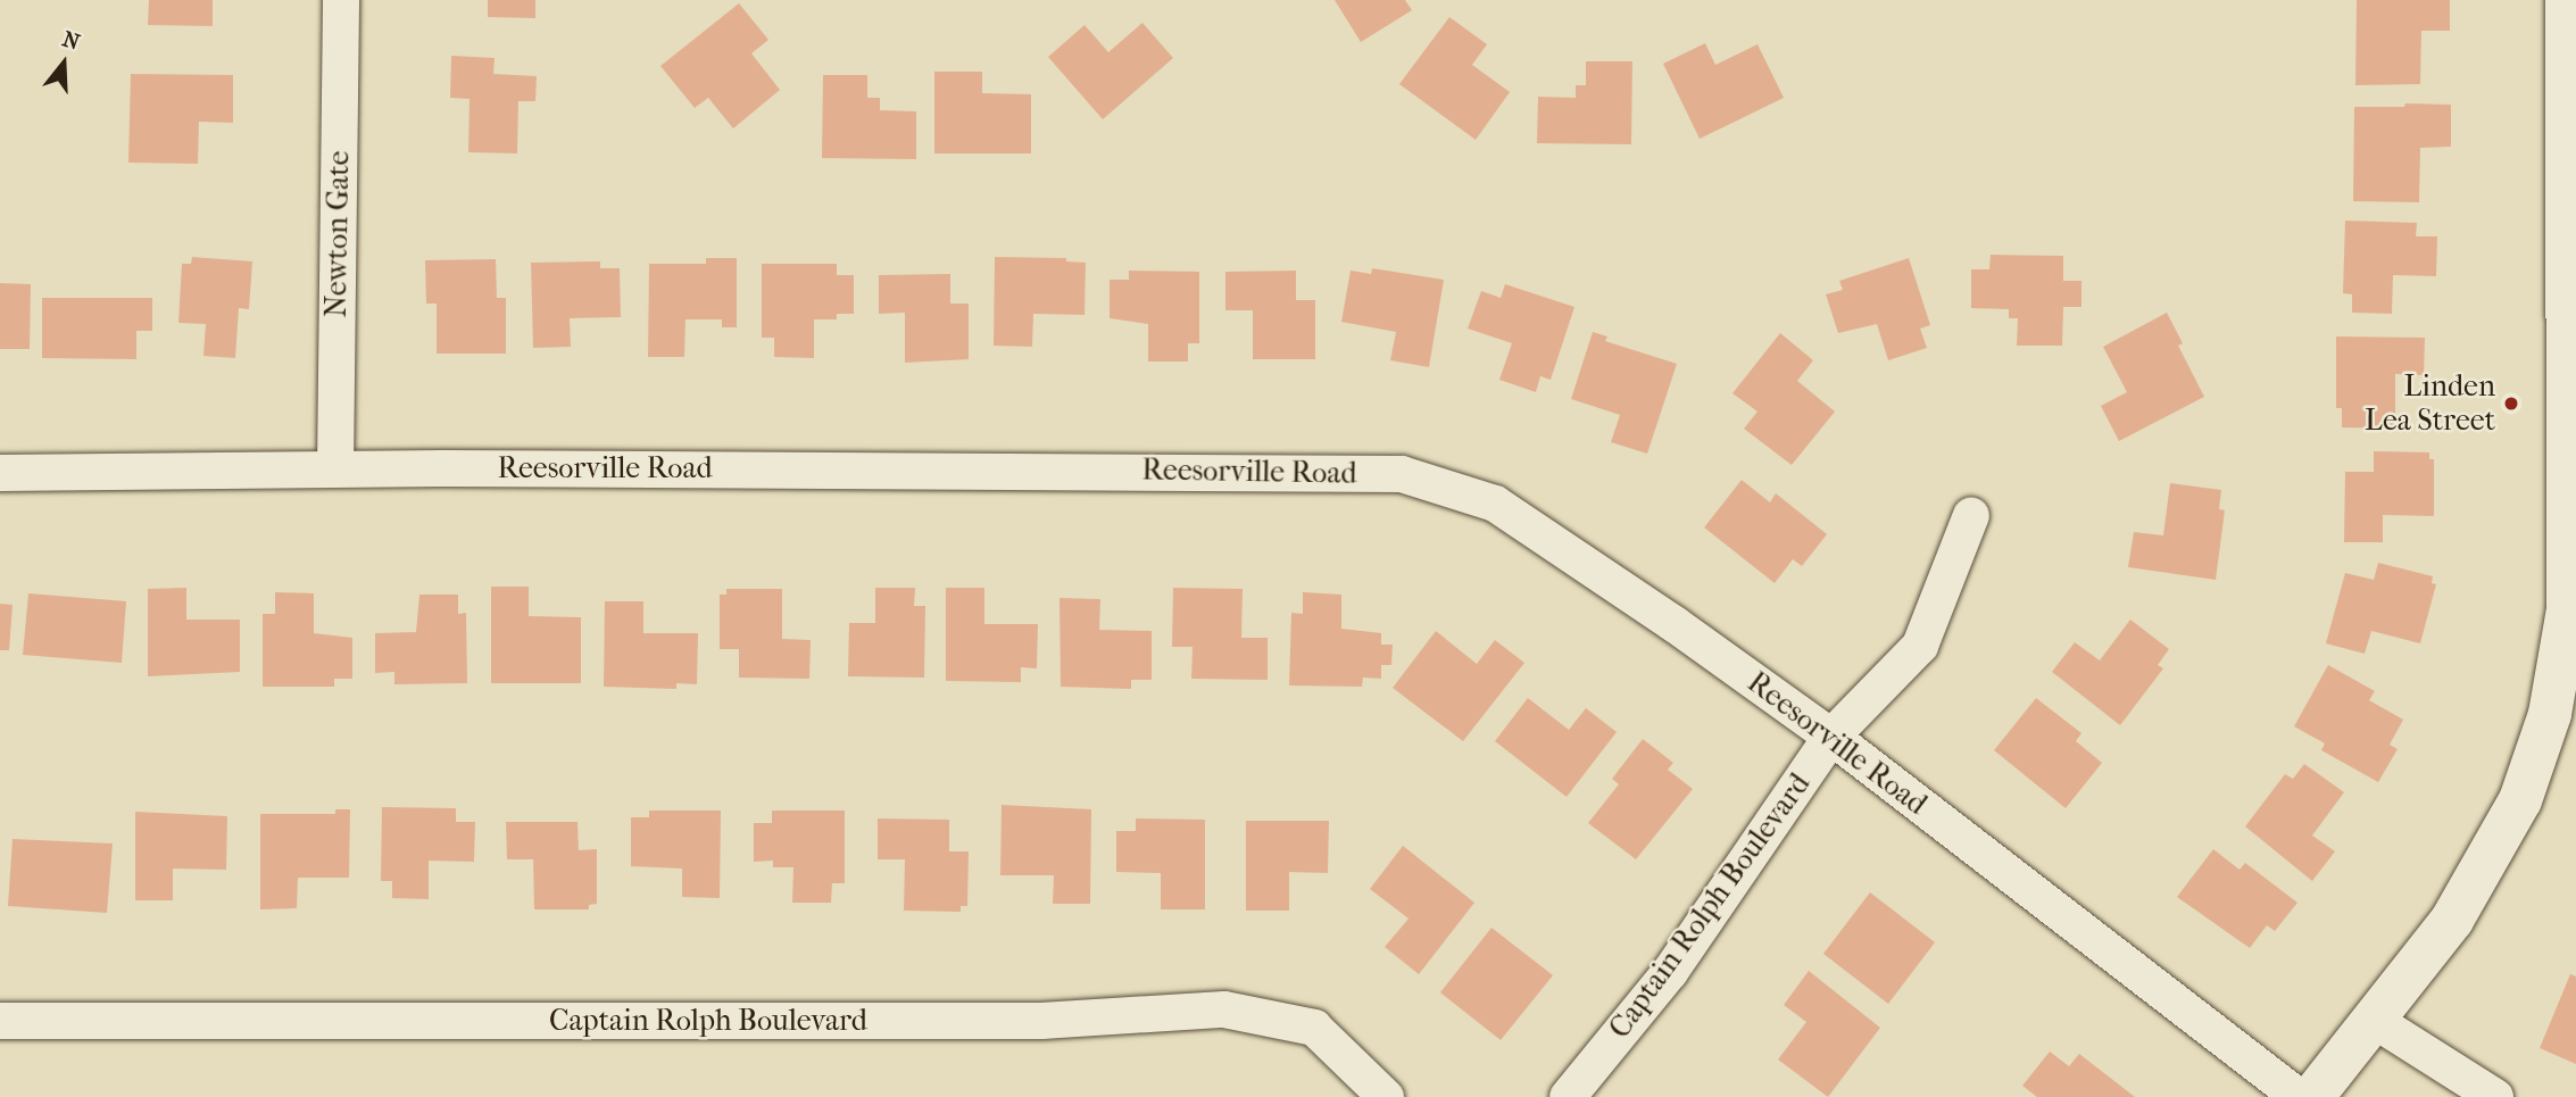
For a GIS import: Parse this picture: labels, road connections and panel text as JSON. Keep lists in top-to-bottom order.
{
  "streets": {
    "street": ["Newton Gate", "Reesorville Road", "Captain Rolph Boulevard"]
  },
  "crossings": [
    ["Newton Gate", "Reesorville Road"],
    ["Reesorville Road", "Captain Rolph Boulevard"]
  ],
  "places": ["Linden Lea Street"],
  "north": "top"
}
